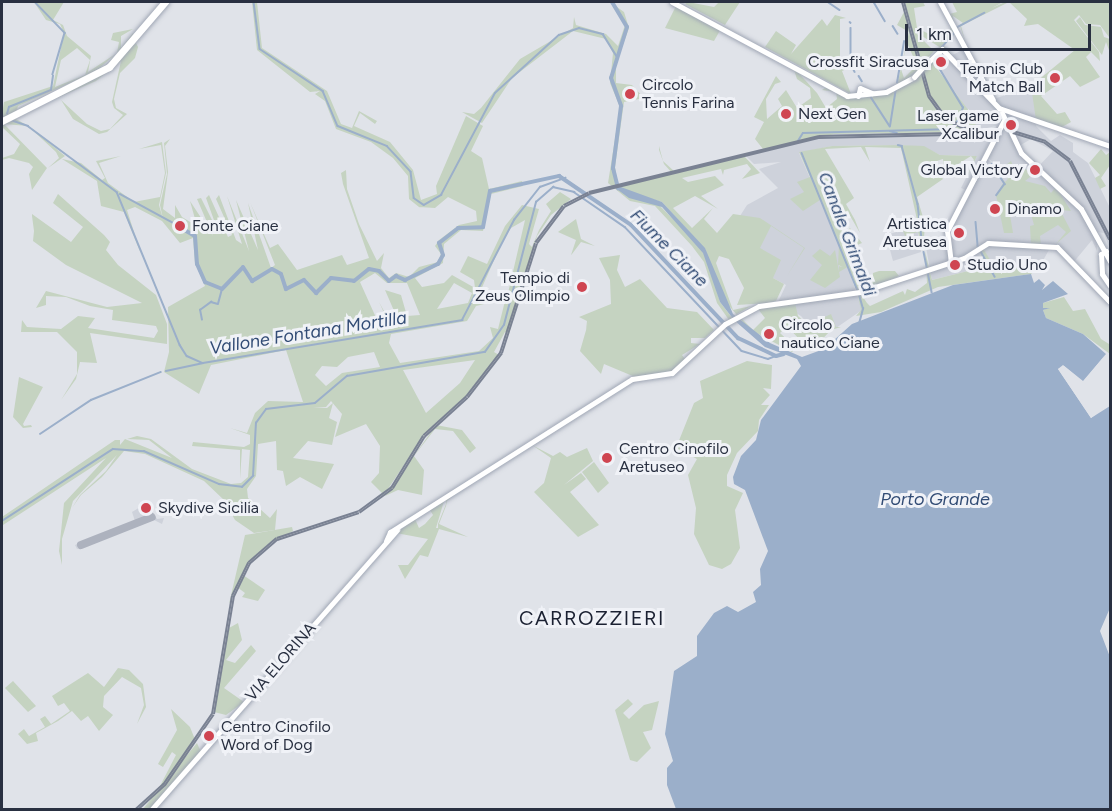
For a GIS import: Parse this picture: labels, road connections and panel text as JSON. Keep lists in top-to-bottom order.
{
  "streets": {
    "main road": ["VIA ELORINA"]
  },
  "districts": ["CARROZZIERI"],
  "water": [
    "Canale Grimaldi",
    "Fiume Ciane",
    "Vallone Fontana Mortilla",
    "Porto Grande"
  ],
  "places": [
    "Crossfit Siracusa",
    "Tennis Club Match Ball",
    "Circolo Tennis Farina",
    "Next Gen",
    "Laser game Xcalibur",
    "Global Victory",
    "Dinamo",
    "Fonte Ciane",
    "Artistica Aretusea",
    "Studio Uno",
    "Tempio di Zeus Olimpio",
    "Circolo nautico Ciane",
    "Centro Cinofilo Aretuseo",
    "Skydive Sicilia",
    "Centro Cinofilo Word of Dog"
  ],
  "scale_bar": "1 km"
}
